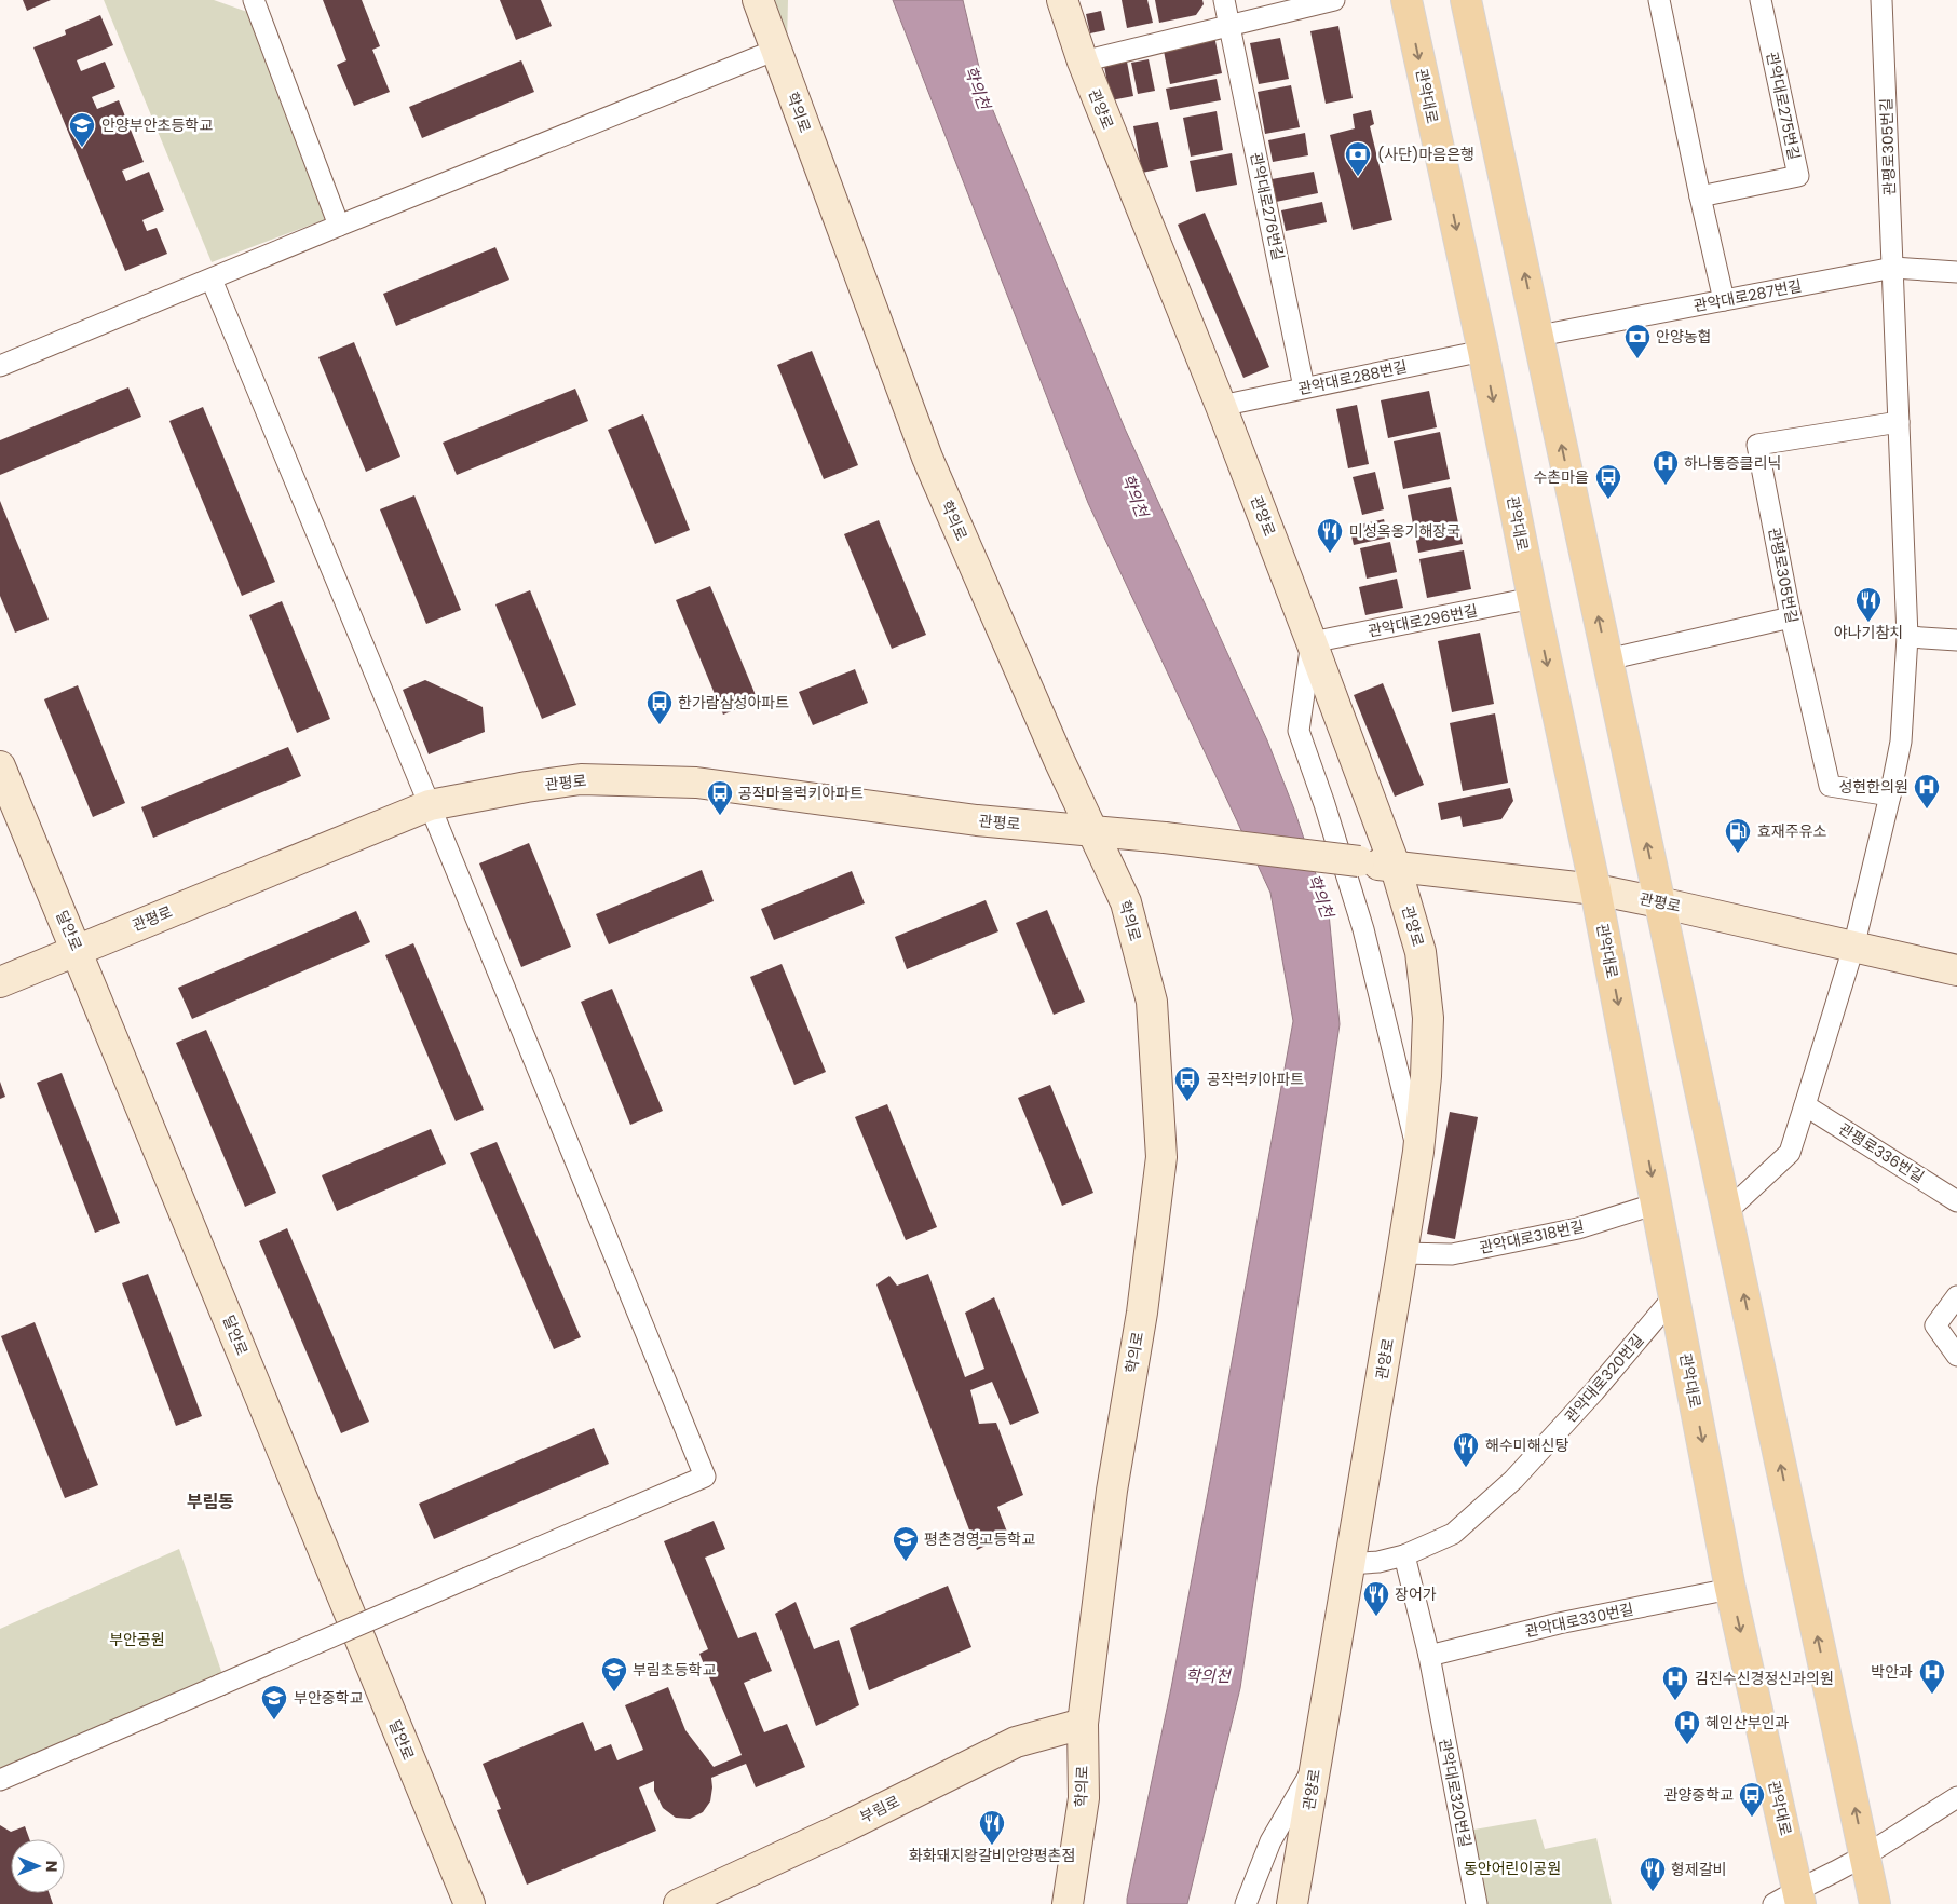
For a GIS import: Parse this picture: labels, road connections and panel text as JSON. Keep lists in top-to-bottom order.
{
  "streets": {
    "main road": ["관악대로"],
    "street": [
      "관악대로275번길",
      "관양로",
      "학의로",
      "관평로305번길",
      "관악대로276번길",
      "관악대로287번길",
      "관악대로288번길",
      "관악대로296번길",
      "관평로",
      "달안로",
      "관평로336번길",
      "관악대로318번길",
      "관악대로320번길",
      "관악대로330번길",
      "부림로"
    ]
  },
  "crossings": [
    ["관악대로", "관악대로288번길"],
    ["관악대로", "관악대로296번길"],
    ["관악대로", "관평로"],
    ["관악대로", "관악대로318번길"],
    ["관악대로", "관악대로320번길"],
    ["관악대로", "관악대로330번길"],
    ["관양로", "관악대로288번길"],
    ["관양로", "관악대로296번길"],
    ["관양로", "관평로"],
    ["관양로", "관악대로318번길"],
    ["관양로", "관악대로320번길"],
    ["학의로", "관평로"],
    ["학의로", "부림로"],
    ["관평로305번길", "관악대로287번길"],
    ["관평로305번길", "관평로"],
    ["관악대로276번길", "관악대로288번길"],
    ["관평로", "달안로"],
    ["관악대로320번길", "관악대로330번길"]
  ],
  "districts": ["부림동"],
  "water": ["학의천"],
  "parks": ["부안공원", "동안어린이공원"],
  "places": {
    "school or university": [
      "안양부안초등학교",
      "평촌경영고등학교",
      "부림초등학교",
      "부안중학교"
    ],
    "bank": ["(사단)마음은행", "안양농협"],
    "hospital": [
      "하나통증클리닉",
      "성현한의원",
      "박안과",
      "김진수신경정신과의원",
      "혜인산부인과"
    ],
    "bus stop": [
      "수촌마을",
      "한가람삼성아파트",
      "공작마을럭키아파트",
      "공작럭키아파트",
      "관양중학교"
    ],
    "restaurant": [
      "미성옥옹기해장국",
      "야나기참치",
      "해수미해신탕",
      "장어가",
      "화화돼지왕갈비안양평촌점",
      "형제갈비"
    ],
    "fuel station": ["효재주유소"]
  },
  "north": "right"
}
